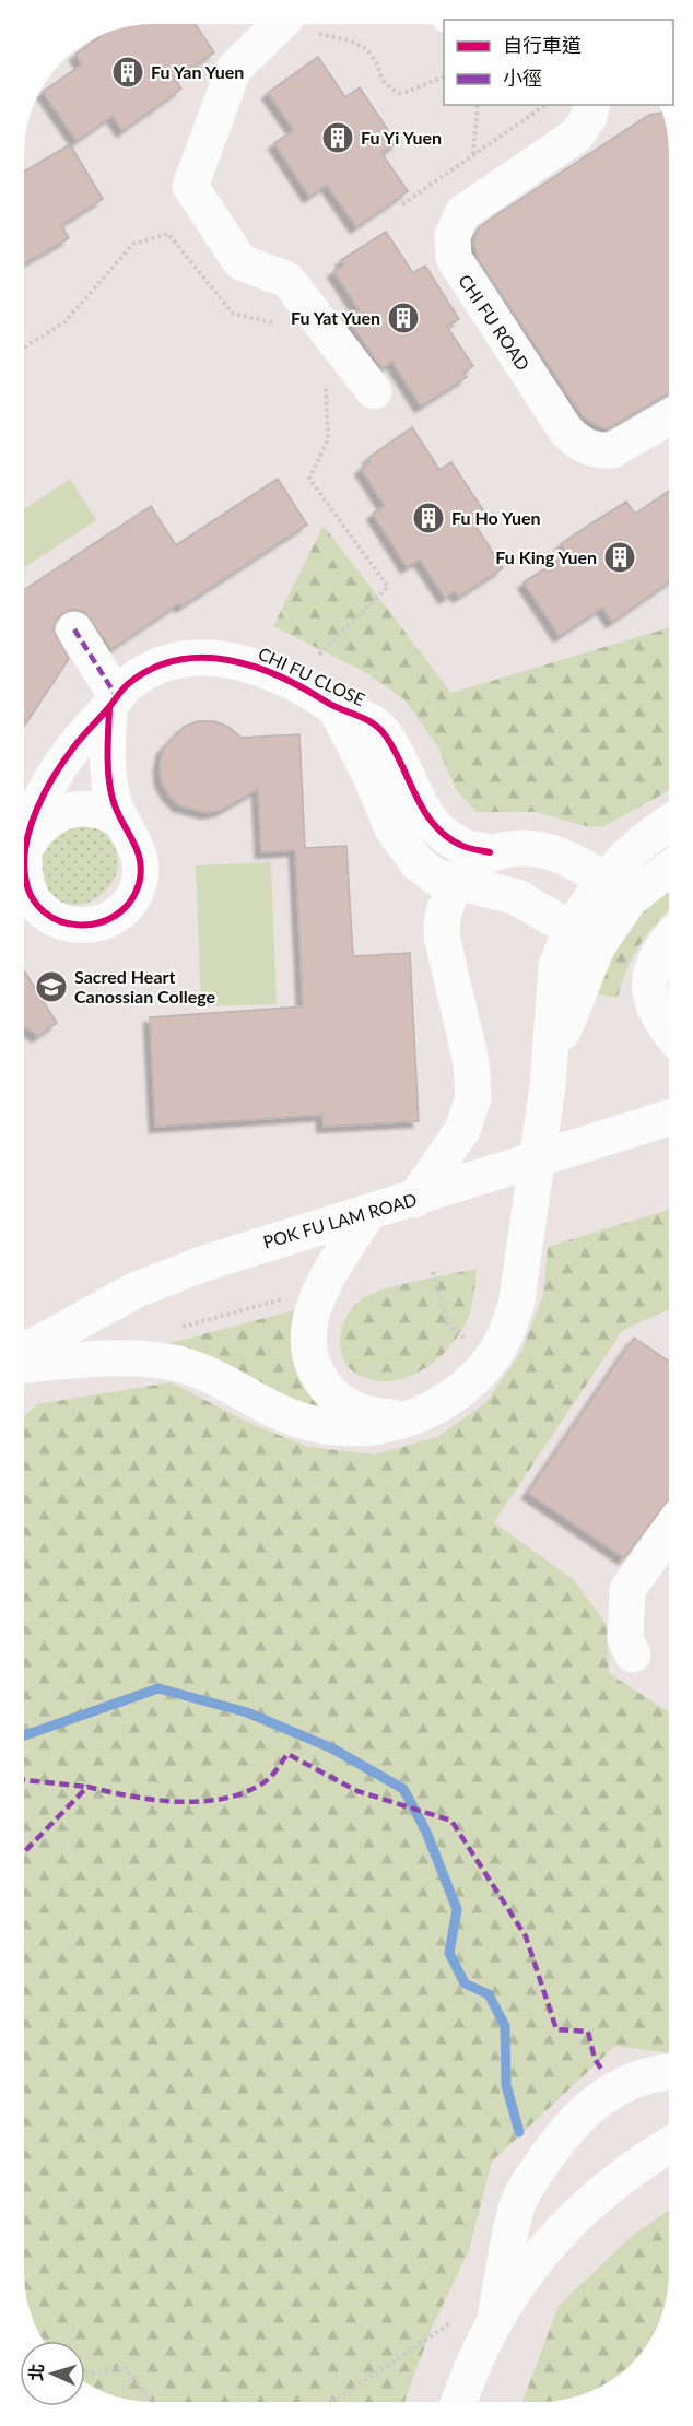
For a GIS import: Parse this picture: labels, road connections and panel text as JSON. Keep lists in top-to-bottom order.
{
  "streets": {
    "main road": ["CHI FU ROAD", "CHI FU CLOSE", "POK FU LAM ROAD"]
  },
  "places": {
    "building": [
      "Fu Yan Yuen",
      "Fu Yi Yuen",
      "Fu Yat Yuen",
      "Fu Ho Yuen",
      "Fu King Yuen"
    ],
    "school or university": ["Sacred Heart Canossian College"]
  },
  "legend": ["自行車道", "小徑"],
  "north": "left"
}
